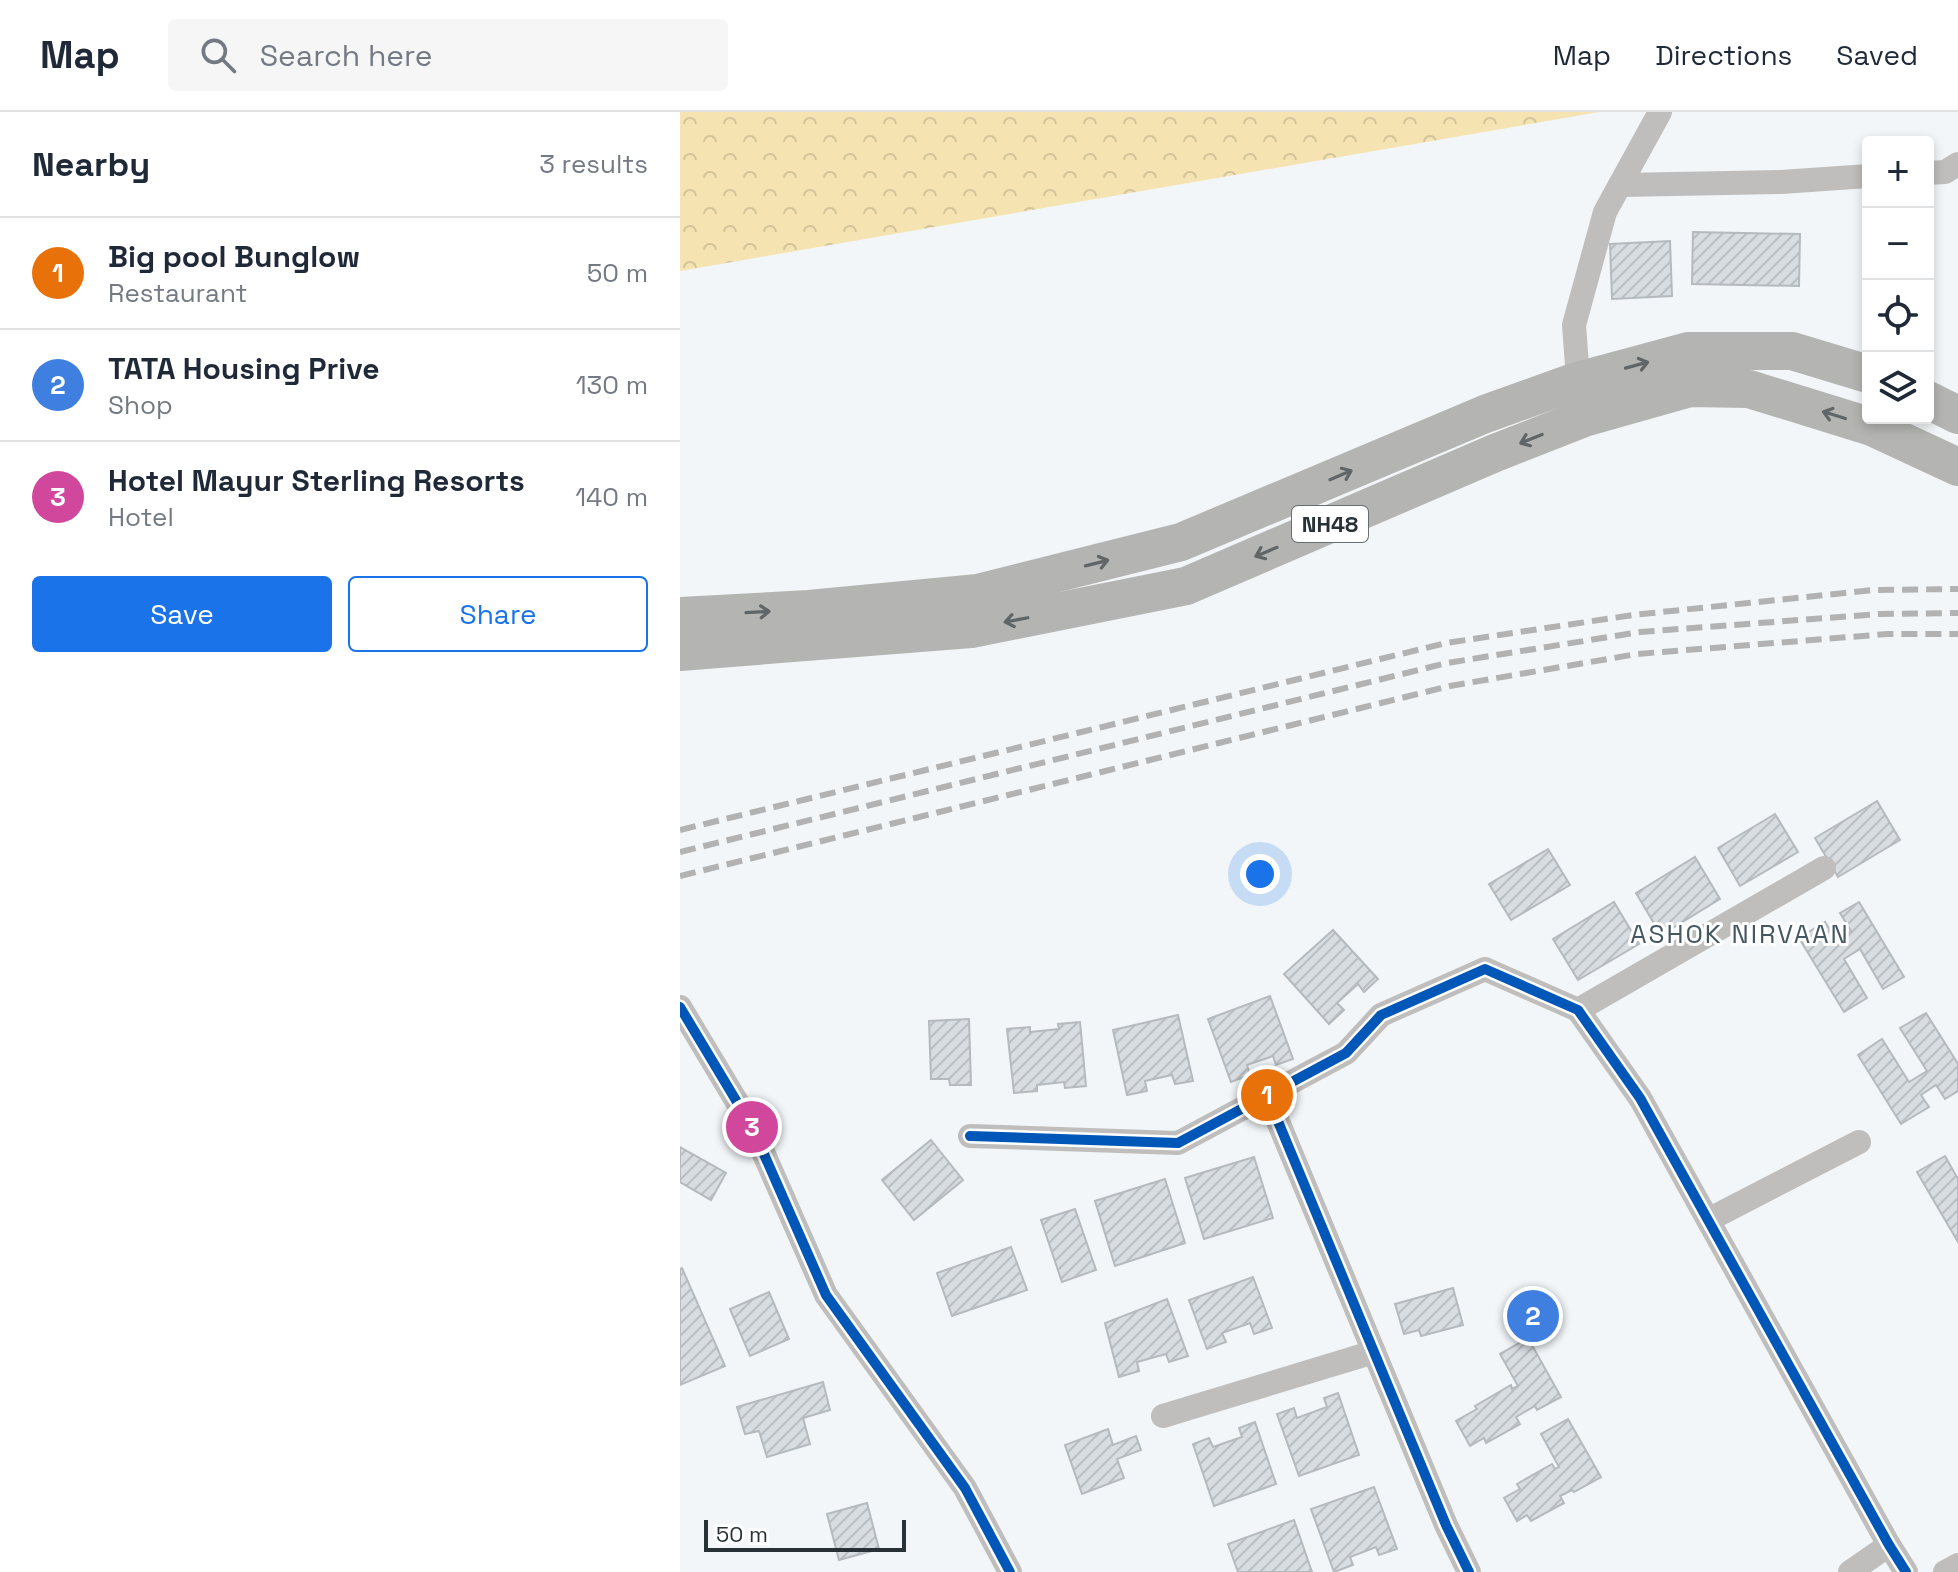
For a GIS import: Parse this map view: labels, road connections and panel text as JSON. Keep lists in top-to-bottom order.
{
  "streets": {
    "highway": ["NH48"]
  },
  "districts": ["ASHOK NIRVAAN"],
  "scale_bar": "50 m",
  "page": {
    "header": "Map",
    "search": "Search here",
    "nav": ["Map", "Directions", "Saved"],
    "heading": ["Nearby", "3 results"],
    "map_buttons": ["+", "−"],
    "list": [
      {
        "mark": "1",
        "name": "Big pool Bunglow",
        "note": "Restaurant",
        "value": "50 m"
      },
      {
        "mark": "2",
        "name": "TATA Housing Prive",
        "note": "Shop",
        "value": "130 m"
      },
      {
        "mark": "3",
        "name": "Hotel Mayur Sterling Resorts",
        "note": "Hotel",
        "value": "140 m"
      }
    ],
    "buttons": ["Save", "Share"],
    "pins": ["1", "3", "2"],
    "scale": "50 m"
  }
}
